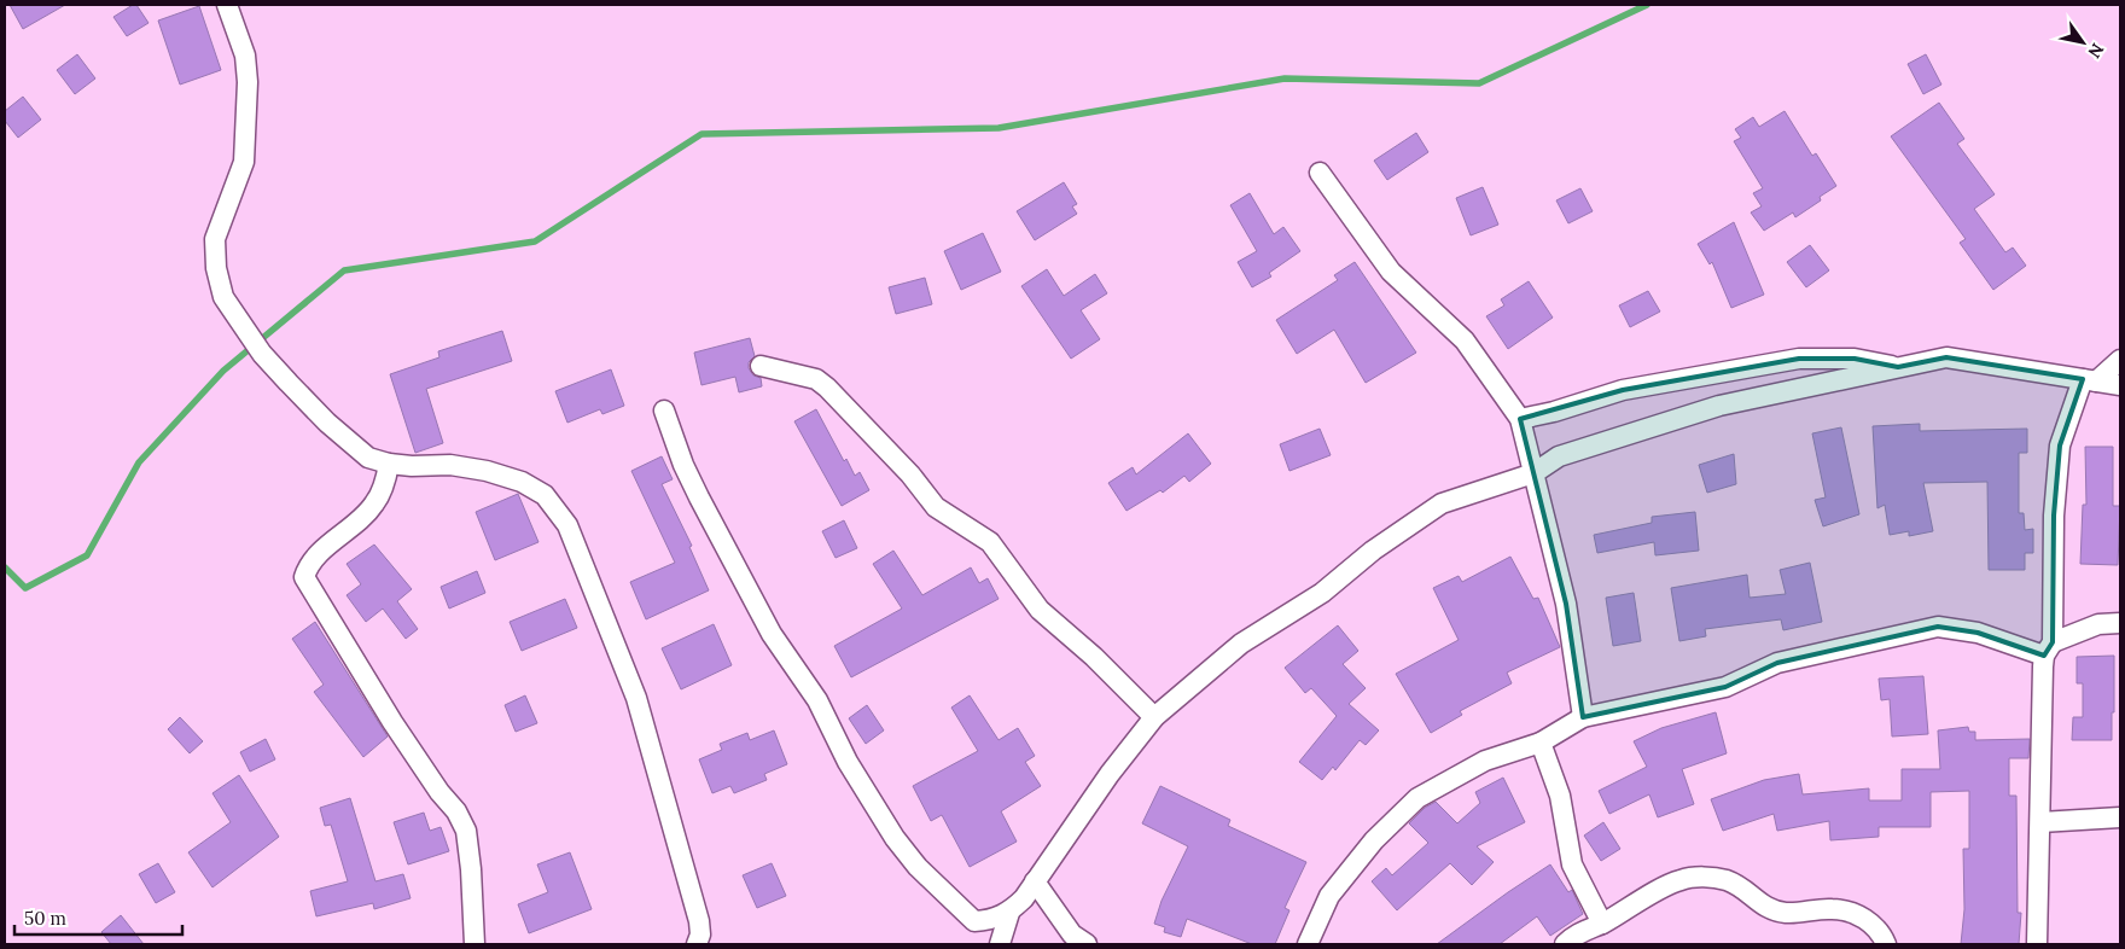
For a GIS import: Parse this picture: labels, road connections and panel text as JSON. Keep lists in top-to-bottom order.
{
  "scale_bar": "50 m",
  "north": "bottom right"
}
